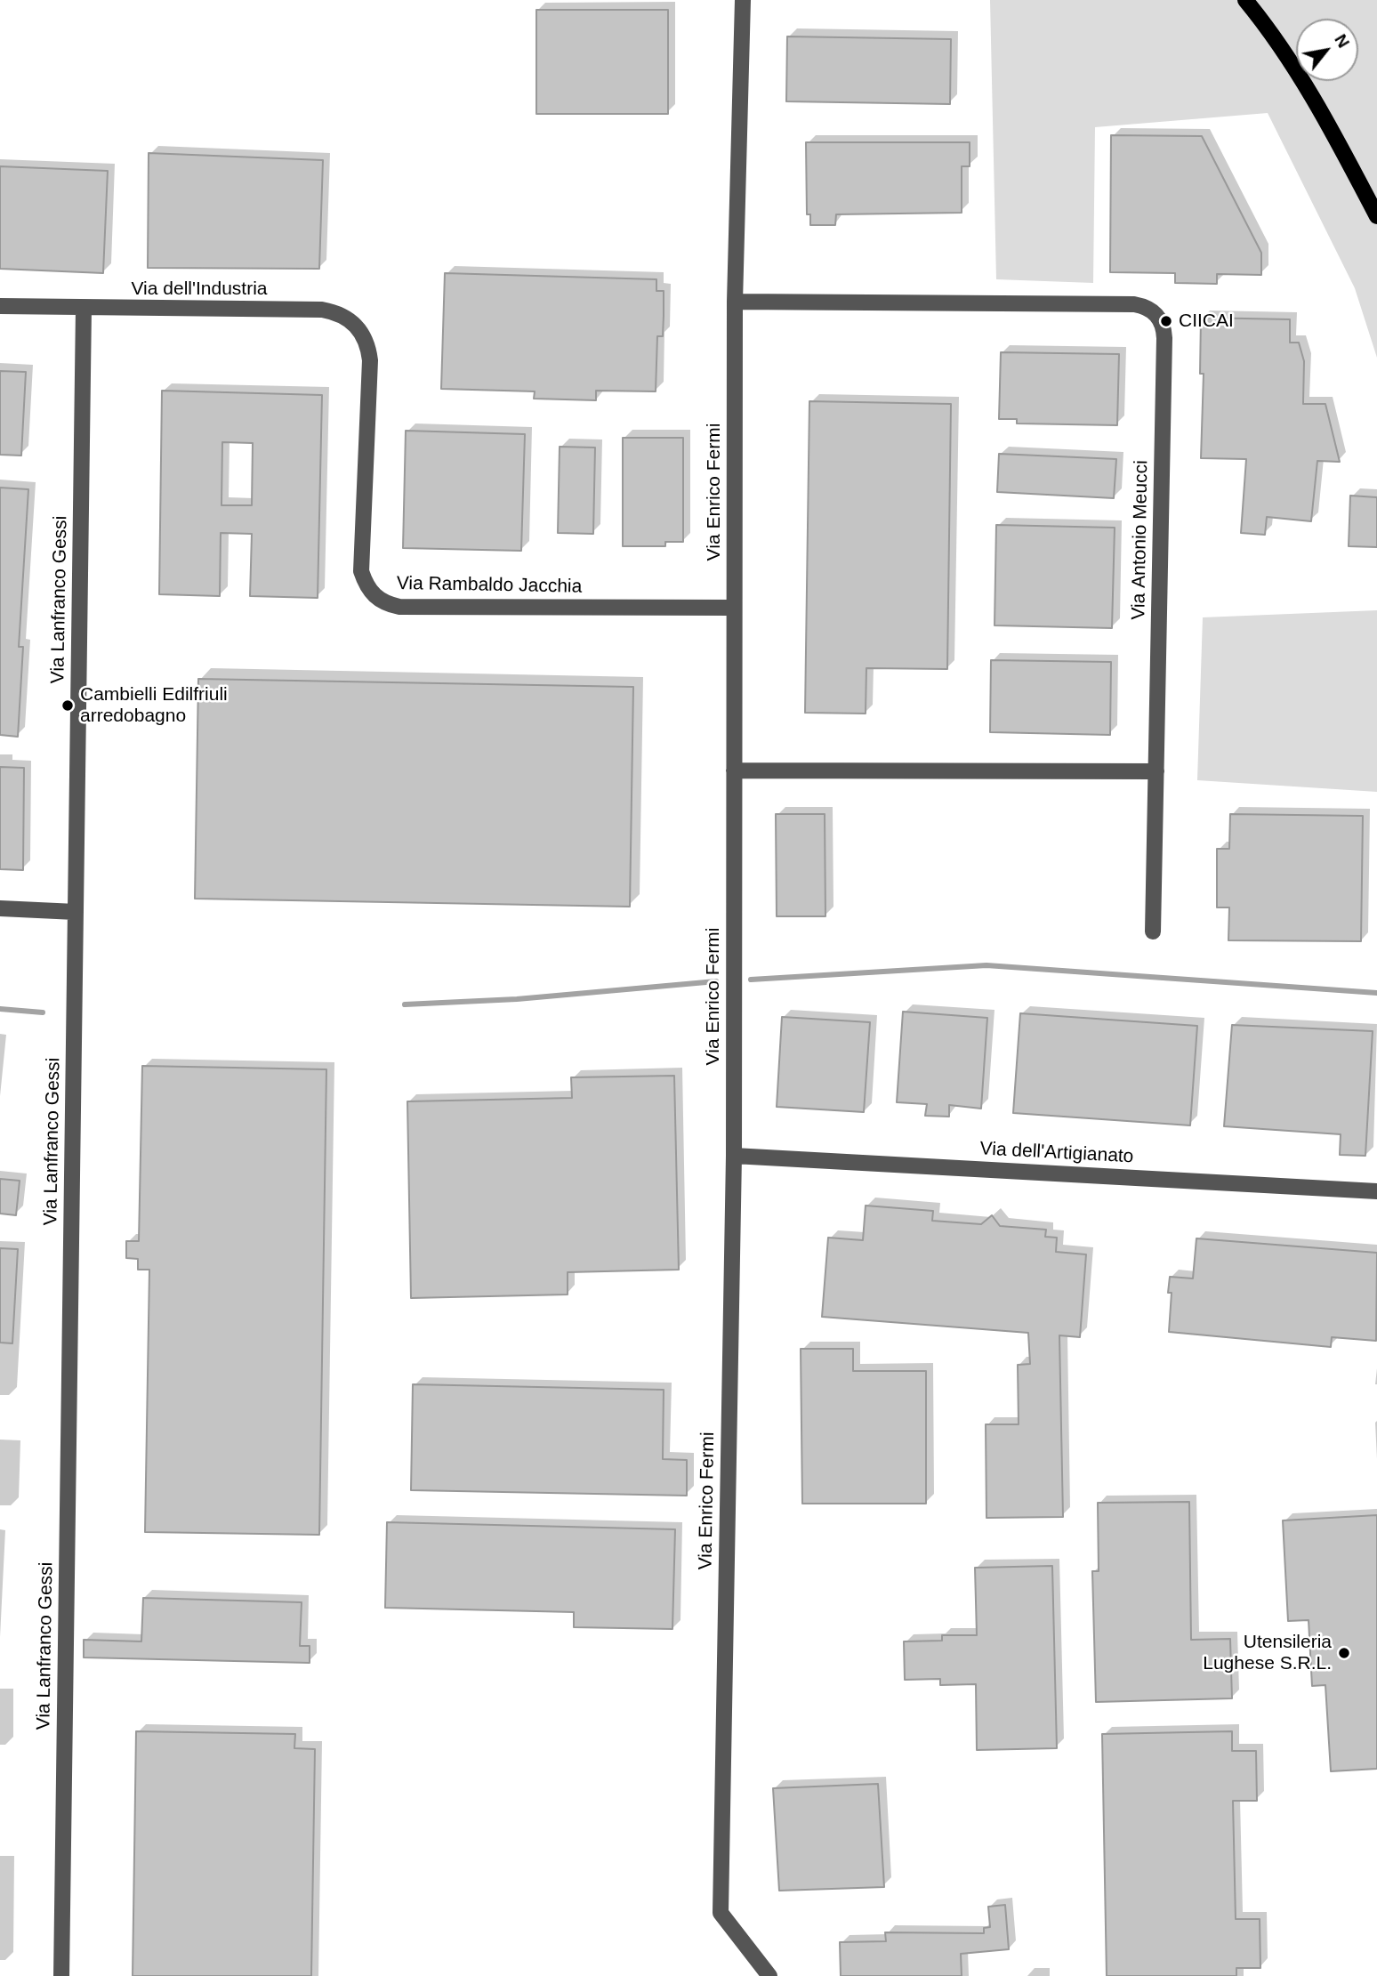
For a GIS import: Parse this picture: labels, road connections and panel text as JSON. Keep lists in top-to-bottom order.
{
  "streets": {
    "street": [
      "Via dell'Industria",
      "Via Enrico Fermi",
      "Via Antonio Meucci",
      "Via Rambaldo Jacchia",
      "Via Lanfranco Gessi",
      "Via dell'Artigianato"
    ]
  },
  "crossings": [
    ["Via dell'Industria", "Via Rambaldo Jacchia"],
    ["Via dell'Industria", "Via Lanfranco Gessi"],
    ["Via Enrico Fermi", "Via Antonio Meucci"],
    ["Via Enrico Fermi", "Via Rambaldo Jacchia"],
    ["Via Enrico Fermi", "Via dell'Artigianato"]
  ],
  "places": ["CIICAI", "Cambielli Edilfriuli arredobagno", "Utensileria Lughese S.R.L."],
  "north": "top right"
}
